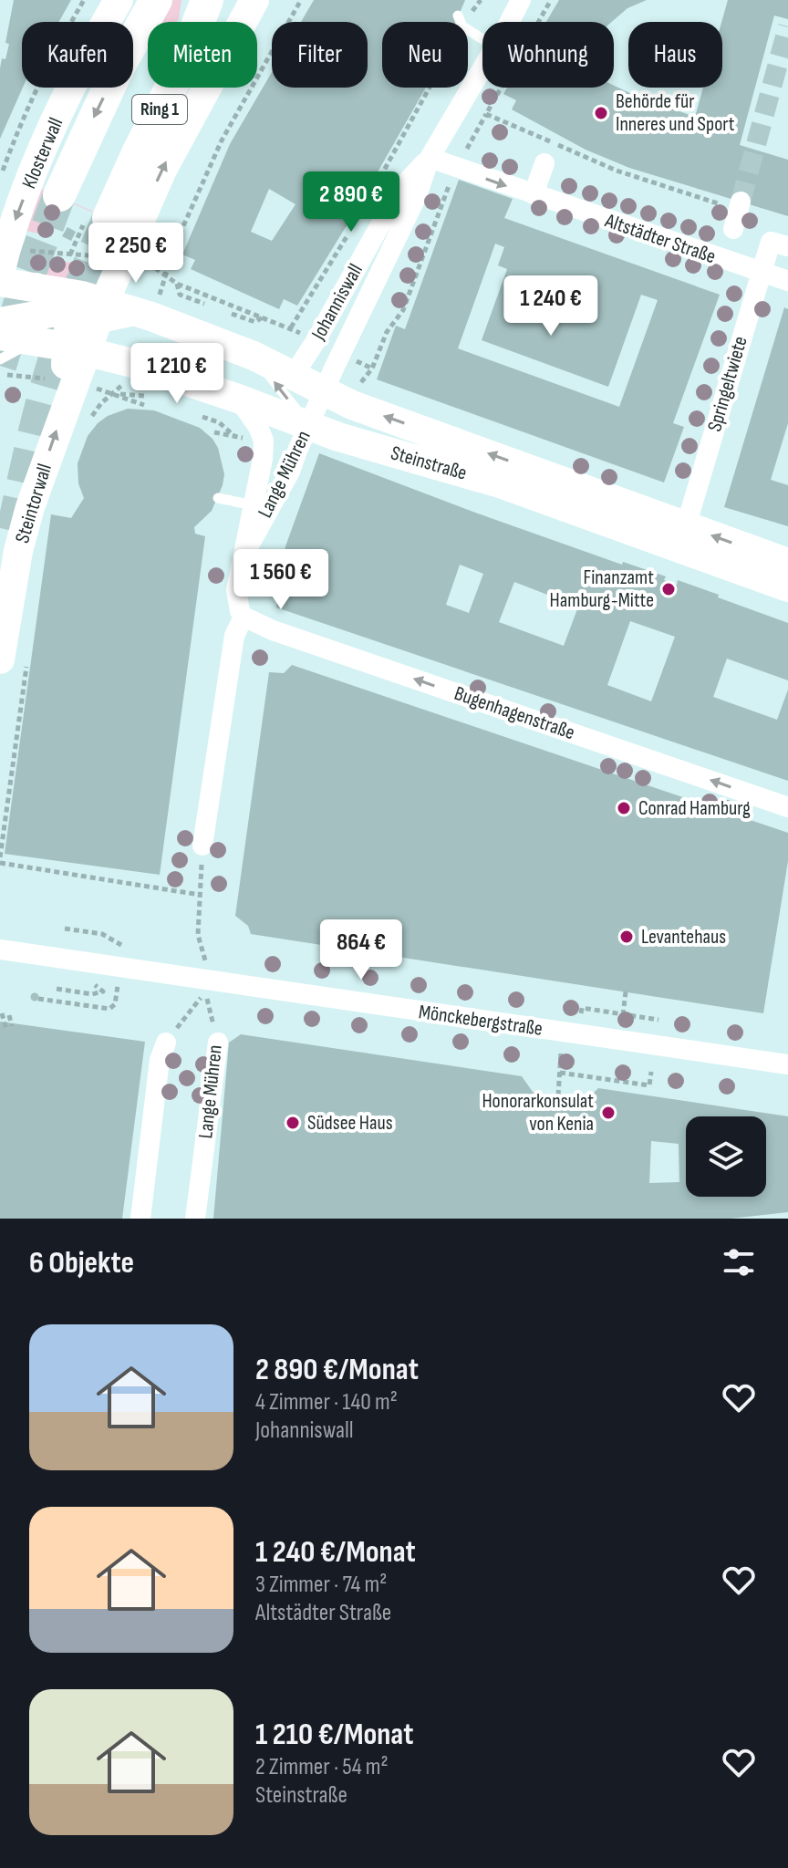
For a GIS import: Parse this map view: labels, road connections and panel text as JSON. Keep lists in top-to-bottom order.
{
  "streets": {
    "main road": [
      "Ring 1",
      "Klosterwall",
      "Steinstraße",
      "Steintorwall"
    ],
    "street": [
      "Altstädter Straße",
      "Johanniswall",
      "Springeltwiete",
      "Lange Mühren",
      "Bugenhagenstraße",
      "Mönckebergstraße"
    ]
  },
  "crossings": [
    ["Ring 1", "Steinstraße"],
    ["Ring 1", "Steintorwall"],
    ["Altstädter Straße", "Johanniswall"],
    ["Altstädter Straße", "Springeltwiete"],
    ["Johanniswall", "Steinstraße"],
    ["Johanniswall", "Lange Mühren"],
    ["Springeltwiete", "Steinstraße"],
    ["Steinstraße", "Lange Mühren"],
    ["Steinstraße", "Steintorwall"],
    ["Lange Mühren", "Bugenhagenstraße"]
  ],
  "one_way": ["Steintorwall", "Bugenhagenstraße"],
  "places": [
    "Behörde für Inneres und Sport",
    "Finanzamt Hamburg-Mitte",
    "Conrad Hamburg",
    "Levantehaus",
    "Honorarkonsulat von Kenia",
    "Südsee Haus"
  ],
  "page": {
    "chip": [
      "Kaufen",
      "Mieten",
      "Filter",
      "Neu",
      "Wohnung",
      "Haus"
    ],
    "price": [
      "2 890 €",
      "2 250 €",
      "1 240 €",
      "1 210 €",
      "1 560 €",
      "864 €"
    ],
    "heading": "6 Objekte",
    "list": [
      {
        "name": "2 890 €/Monat",
        "note": "4 Zimmer · 140 m² · Johanniswall"
      },
      {
        "name": "1 240 €/Monat",
        "note": "3 Zimmer · 74 m² · Altstädter Straße"
      },
      {
        "name": "1 210 €/Monat",
        "note": "2 Zimmer · 54 m² · Steinstraße"
      }
    ]
  }
}
